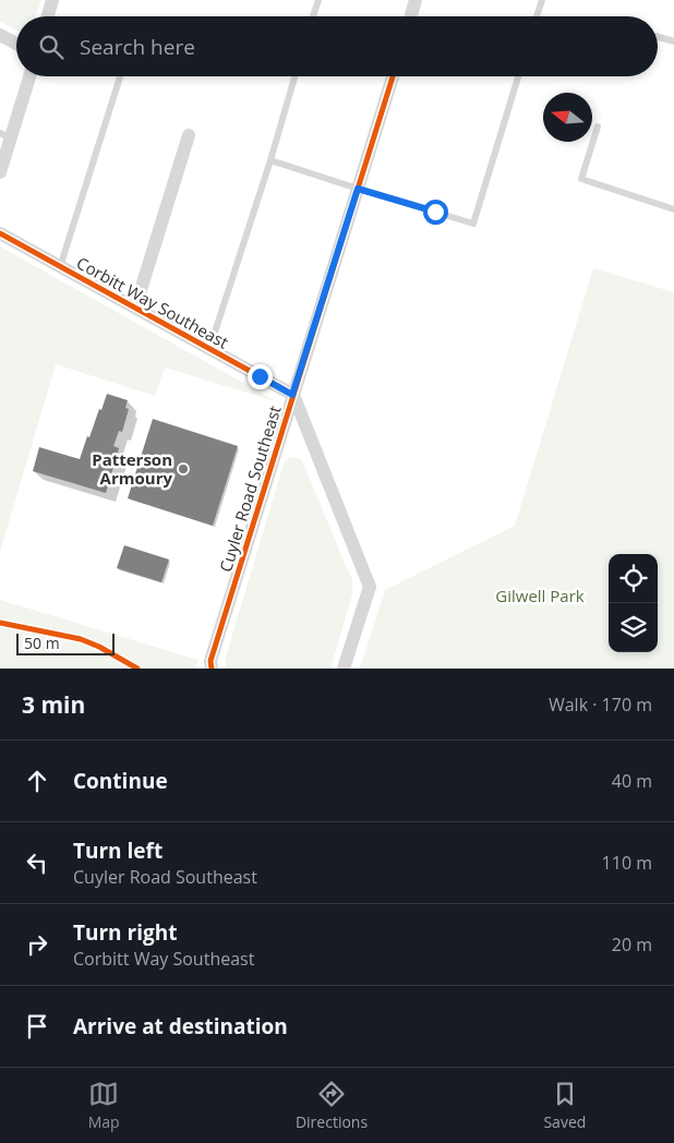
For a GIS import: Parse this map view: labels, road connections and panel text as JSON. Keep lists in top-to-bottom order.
{
  "streets": {
    "street": ["Corbitt Way Southeast", "Cuyler Road Southeast"]
  },
  "crossings": [
    ["Corbitt Way Southeast", "Cuyler Road Southeast"]
  ],
  "parks": ["Gilwell Park"],
  "places": ["Patterson Armoury"],
  "scale_bar": "50 m",
  "north": "left",
  "page": {
    "search": "Search here",
    "scale": "50 m",
    "heading": ["3 min", "Walk · 170 m"],
    "list": [
      ["Continue", "40 m"],
      ["Turn left", "Cuyler Road Southeast", "110 m"],
      ["Turn right", "Corbitt Way Southeast", "20 m"],
      "Arrive at destination"
    ],
    "nav": ["Map", "Directions", "Saved"]
  }
}
